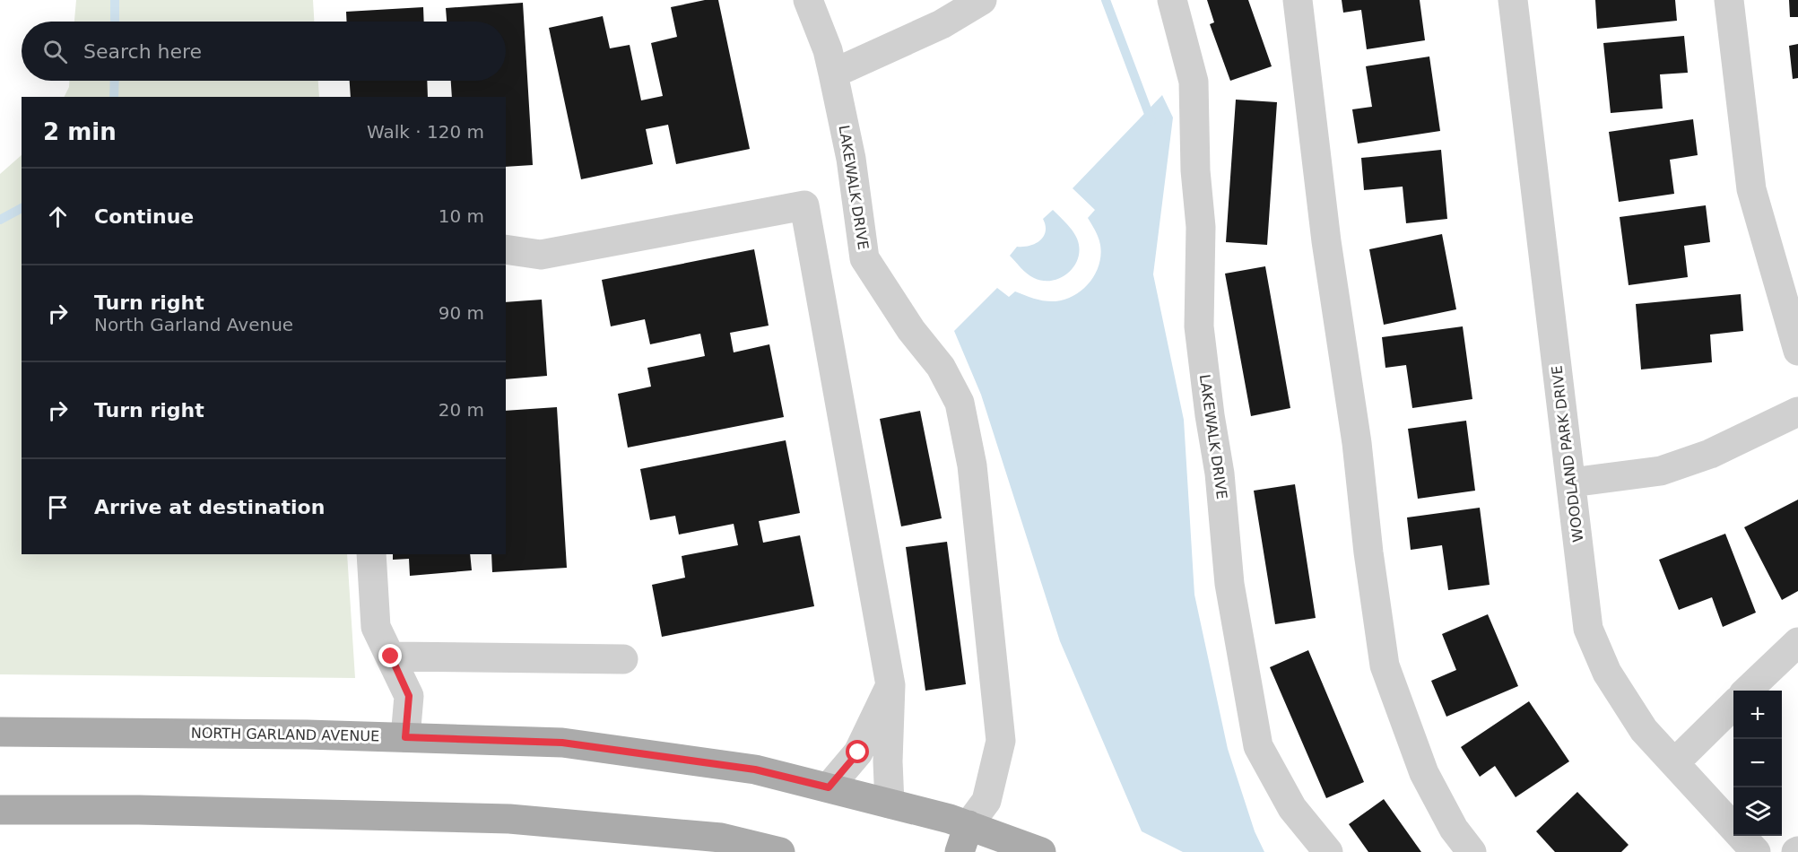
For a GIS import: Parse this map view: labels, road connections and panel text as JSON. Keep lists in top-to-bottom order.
{
  "streets": {
    "main road": ["NORTH GARLAND AVENUE"],
    "street": ["LAKEWALK DRIVE", "WOODLAND PARK DRIVE"]
  },
  "crossings": [
    ["LAKEWALK DRIVE", "NORTH GARLAND AVENUE"]
  ],
  "page": {
    "search": "Search here",
    "heading": ["2 min", "Walk · 120 m"],
    "list": [
      ["Continue", "10 m"],
      ["Turn right", "North Garland Avenue", "90 m"],
      ["Turn right", "20 m"],
      "Arrive at destination"
    ],
    "map_buttons": ["+", "−"]
  }
}
